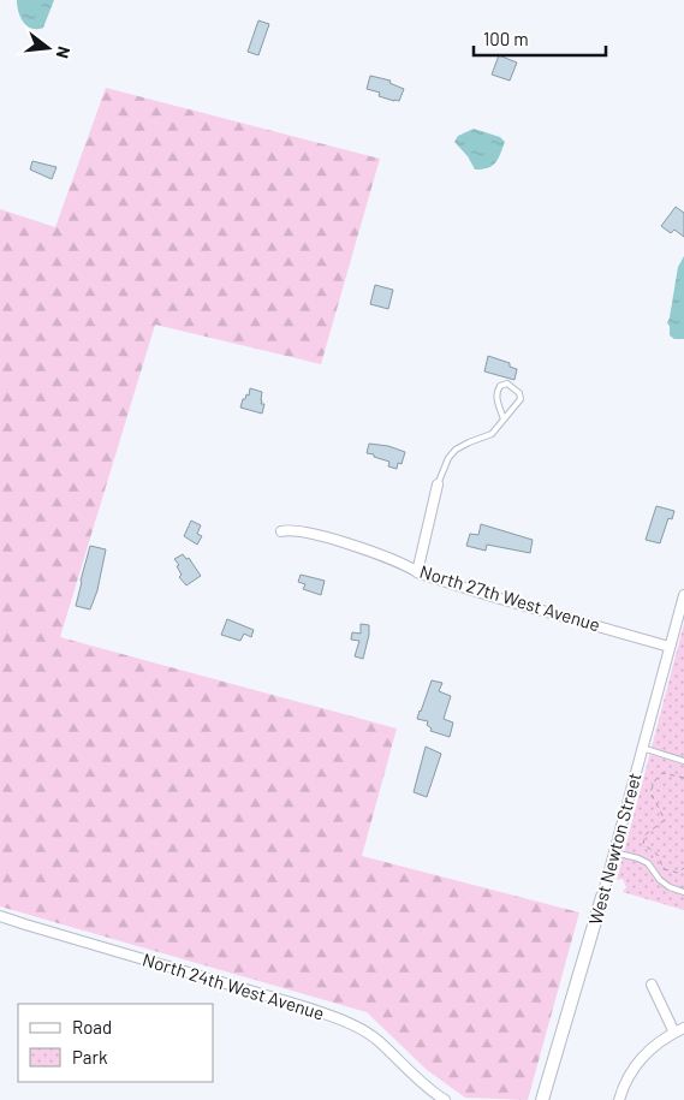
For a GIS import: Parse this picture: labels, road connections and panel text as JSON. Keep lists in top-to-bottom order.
{
  "streets": {
    "street": ["North 27th West Avenue", "West Newton Street", "North 24th West Avenue"]
  },
  "crossings": [
    ["North 27th West Avenue", "West Newton Street"]
  ],
  "legend": ["Road", "Park"],
  "scale_bar": "100 m",
  "north": "right"
}
